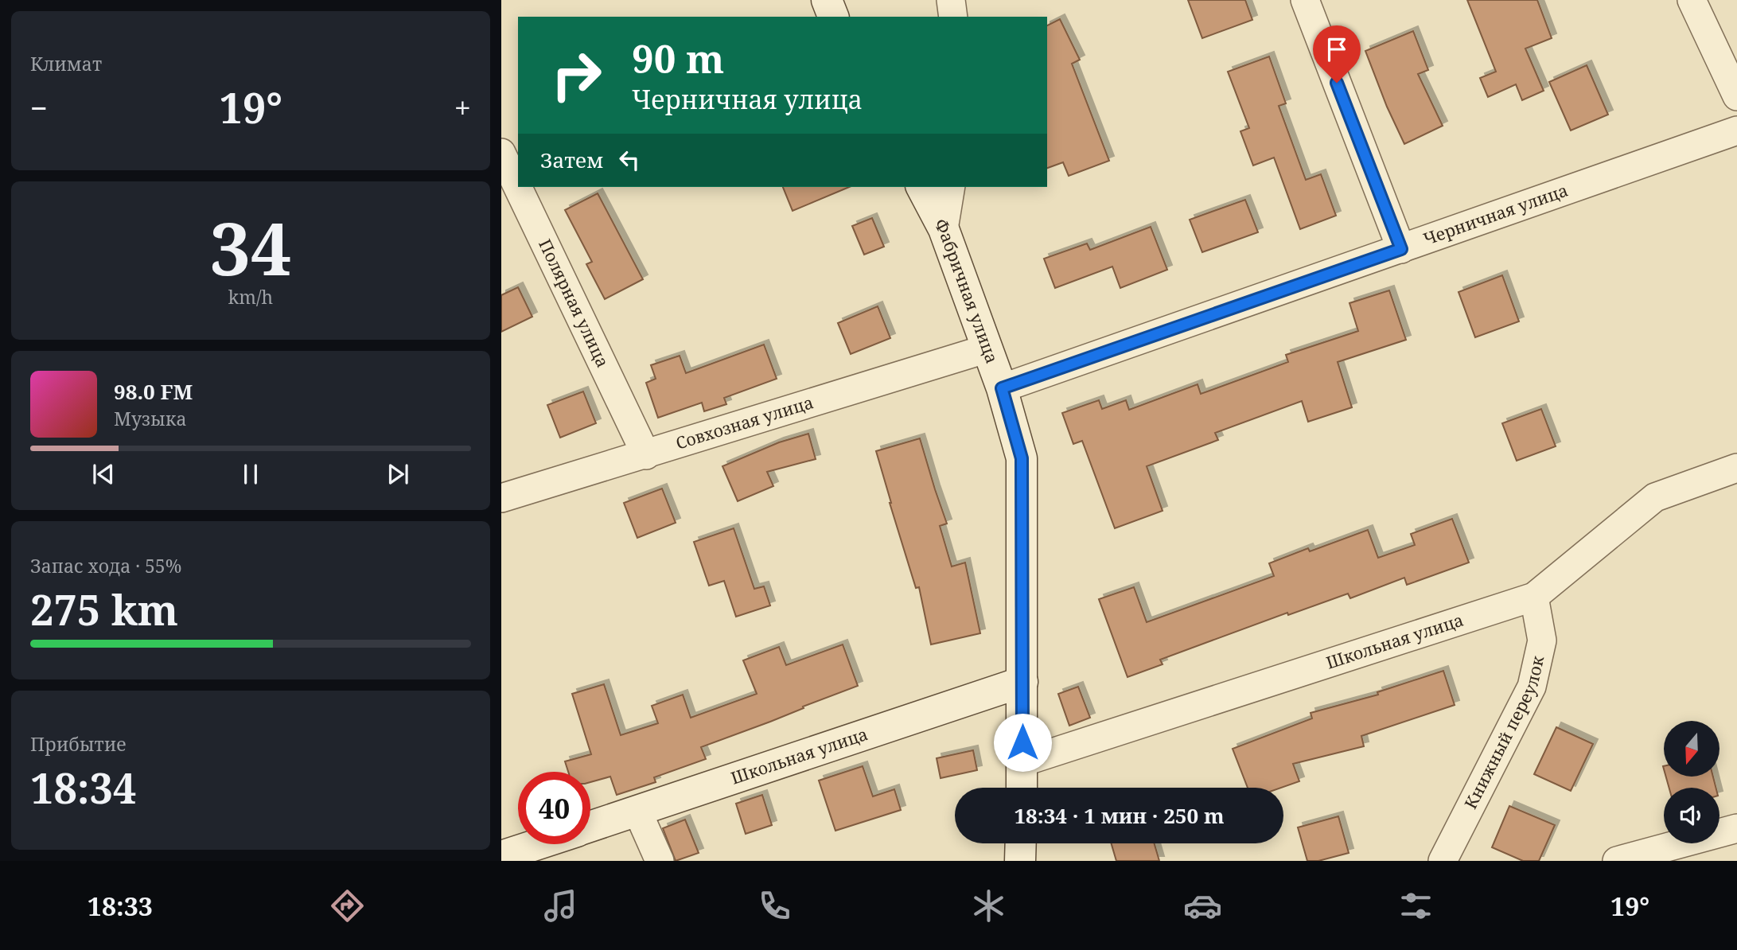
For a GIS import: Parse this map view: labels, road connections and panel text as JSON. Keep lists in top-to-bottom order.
{
  "streets": {
    "street": [
      "Черничная улица",
      "Фабричная улица",
      "Полярная улица",
      "Совхозная улица",
      "Школьная улица",
      "Книжный переулок"
    ]
  },
  "crossings": [
    ["Черничная улица", "Фабричная улица"],
    ["Фабричная улица", "Совхозная улица"],
    ["Фабричная улица", "Школьная улица"],
    ["Полярная улица", "Совхозная улица"],
    ["Школьная улица", "Книжный переулок"]
  ],
  "north": "bottom",
  "page": {
    "tile": [
      "Климат",
      ["34", "km/h"],
      ["Запас хода · 55%", "275 km"],
      ["Прибытие", "18:34"]
    ],
    "turn": ["90 m", "Черничная улица"],
    "heat": ["−", "19°", "+"],
    "then": "Затем",
    "song": ["98.0 FM", "Музыка"],
    "limit": "40",
    "trip": "18:34 · 1 мин · 250 m",
    "tabs": ["18:33", "19°"]
  }
}
